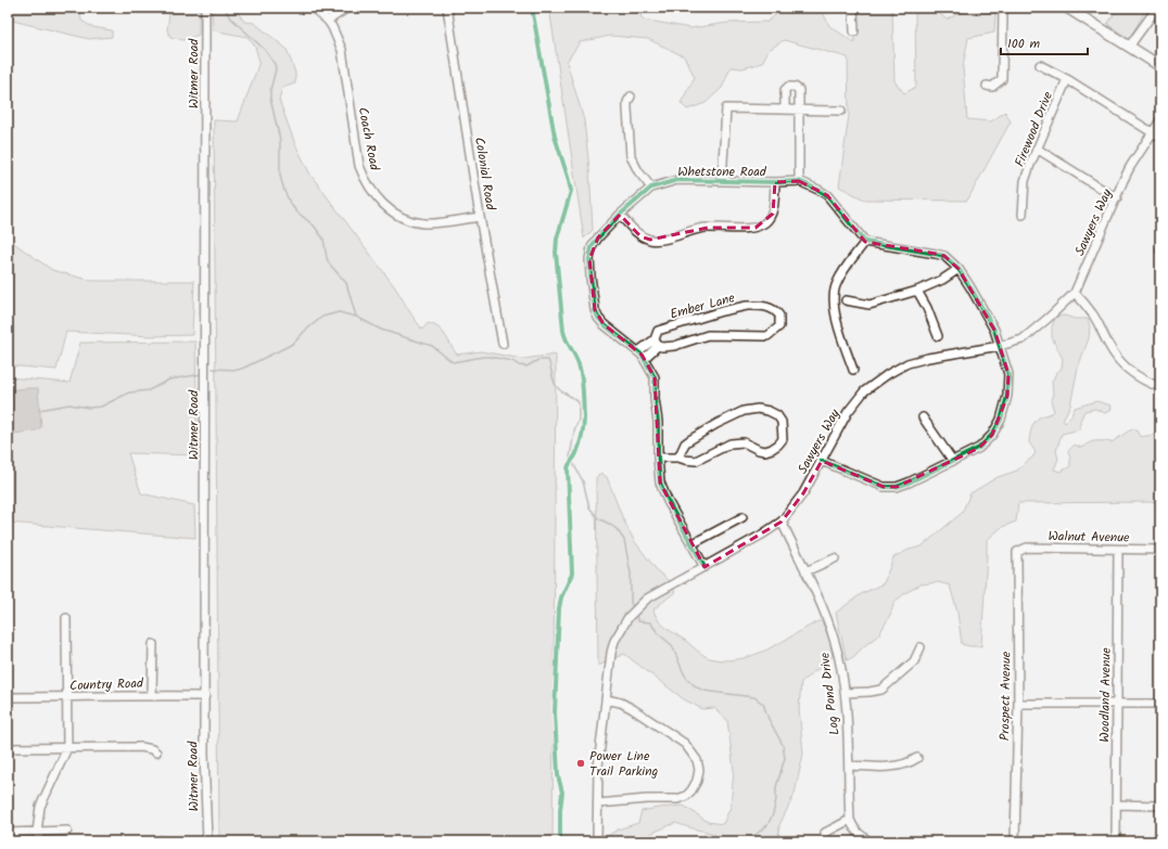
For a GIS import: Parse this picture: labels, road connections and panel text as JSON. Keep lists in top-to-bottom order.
{
  "streets": {
    "street": [
      "Witmer Road",
      "Firewood Drive",
      "Coach Road",
      "Whetstone Road",
      "Colonial Road",
      "Sawyers Way",
      "Ember Lane",
      "Walnut Avenue",
      "Country Road",
      "Log Pond Drive",
      "Woodland Avenue",
      "Prospect Avenue"
    ]
  },
  "crossings": [
    ["Witmer Road", "Country Road"],
    ["Coach Road", "Colonial Road"],
    ["Whetstone Road", "Sawyers Way"],
    ["Whetstone Road", "Ember Lane"],
    ["Sawyers Way", "Log Pond Drive"],
    ["Walnut Avenue", "Woodland Avenue"],
    ["Walnut Avenue", "Prospect Avenue"]
  ],
  "places": ["Power Line Trail Parking"],
  "scale_bar": "100 m"
}
